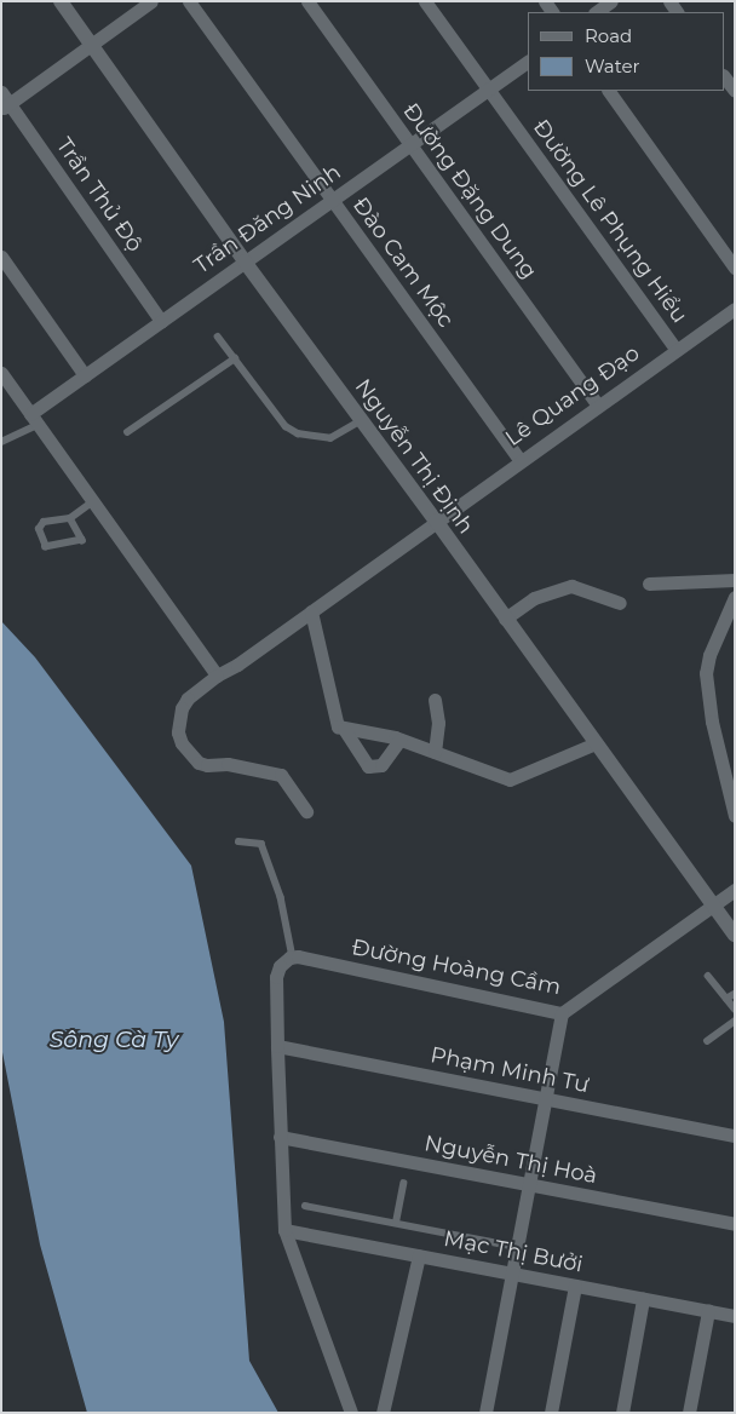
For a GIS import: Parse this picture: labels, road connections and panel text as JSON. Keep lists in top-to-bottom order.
{
  "streets": {
    "street": [
      "Đường Đặng Dung",
      "Trần Thủ Độ",
      "Trần Đăng Ninh",
      "Đường Lê Phụng Hiểu",
      "Đào Cam Mộc",
      "Lê Quang Đạo",
      "Nguyễn Thị Định",
      "Đường Hoàng Cầm",
      "Phạm Minh Tư",
      "Nguyễn Thị Hoà",
      "Mạc Thị Bưởi"
    ]
  },
  "crossings": [
    ["Đường Đặng Dung", "Trần Đăng Ninh"],
    ["Đường Đặng Dung", "Lê Quang Đạo"],
    ["Trần Thủ Độ", "Trần Đăng Ninh"],
    ["Trần Đăng Ninh", "Đường Lê Phụng Hiểu"],
    ["Trần Đăng Ninh", "Đào Cam Mộc"],
    ["Trần Đăng Ninh", "Nguyễn Thị Định"],
    ["Đường Lê Phụng Hiểu", "Lê Quang Đạo"],
    ["Đào Cam Mộc", "Lê Quang Đạo"],
    ["Lê Quang Đạo", "Nguyễn Thị Định"],
    ["Nguyễn Thị Định", "Đường Hoàng Cầm"]
  ],
  "water": ["Sông Cà Ty"],
  "legend": ["Road", "Water"]
}
